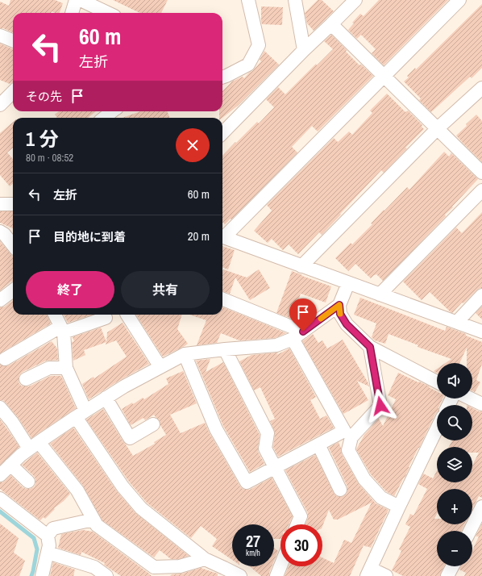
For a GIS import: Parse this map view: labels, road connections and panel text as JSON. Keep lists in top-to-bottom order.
{
  "page": {
    "turn": ["60 m", "左折"],
    "then": "その先",
    "heading": ["1 分", "80 m · 08:52"],
    "list": [
      {
        "name": "左折",
        "value": "60 m"
      },
      {
        "name": "目的地に到着",
        "value": "20 m"
      }
    ],
    "buttons": ["終了", "共有"],
    "map_buttons": ["+", "−"],
    "speed": "27 km/h",
    "limit": "30"
  }
}
